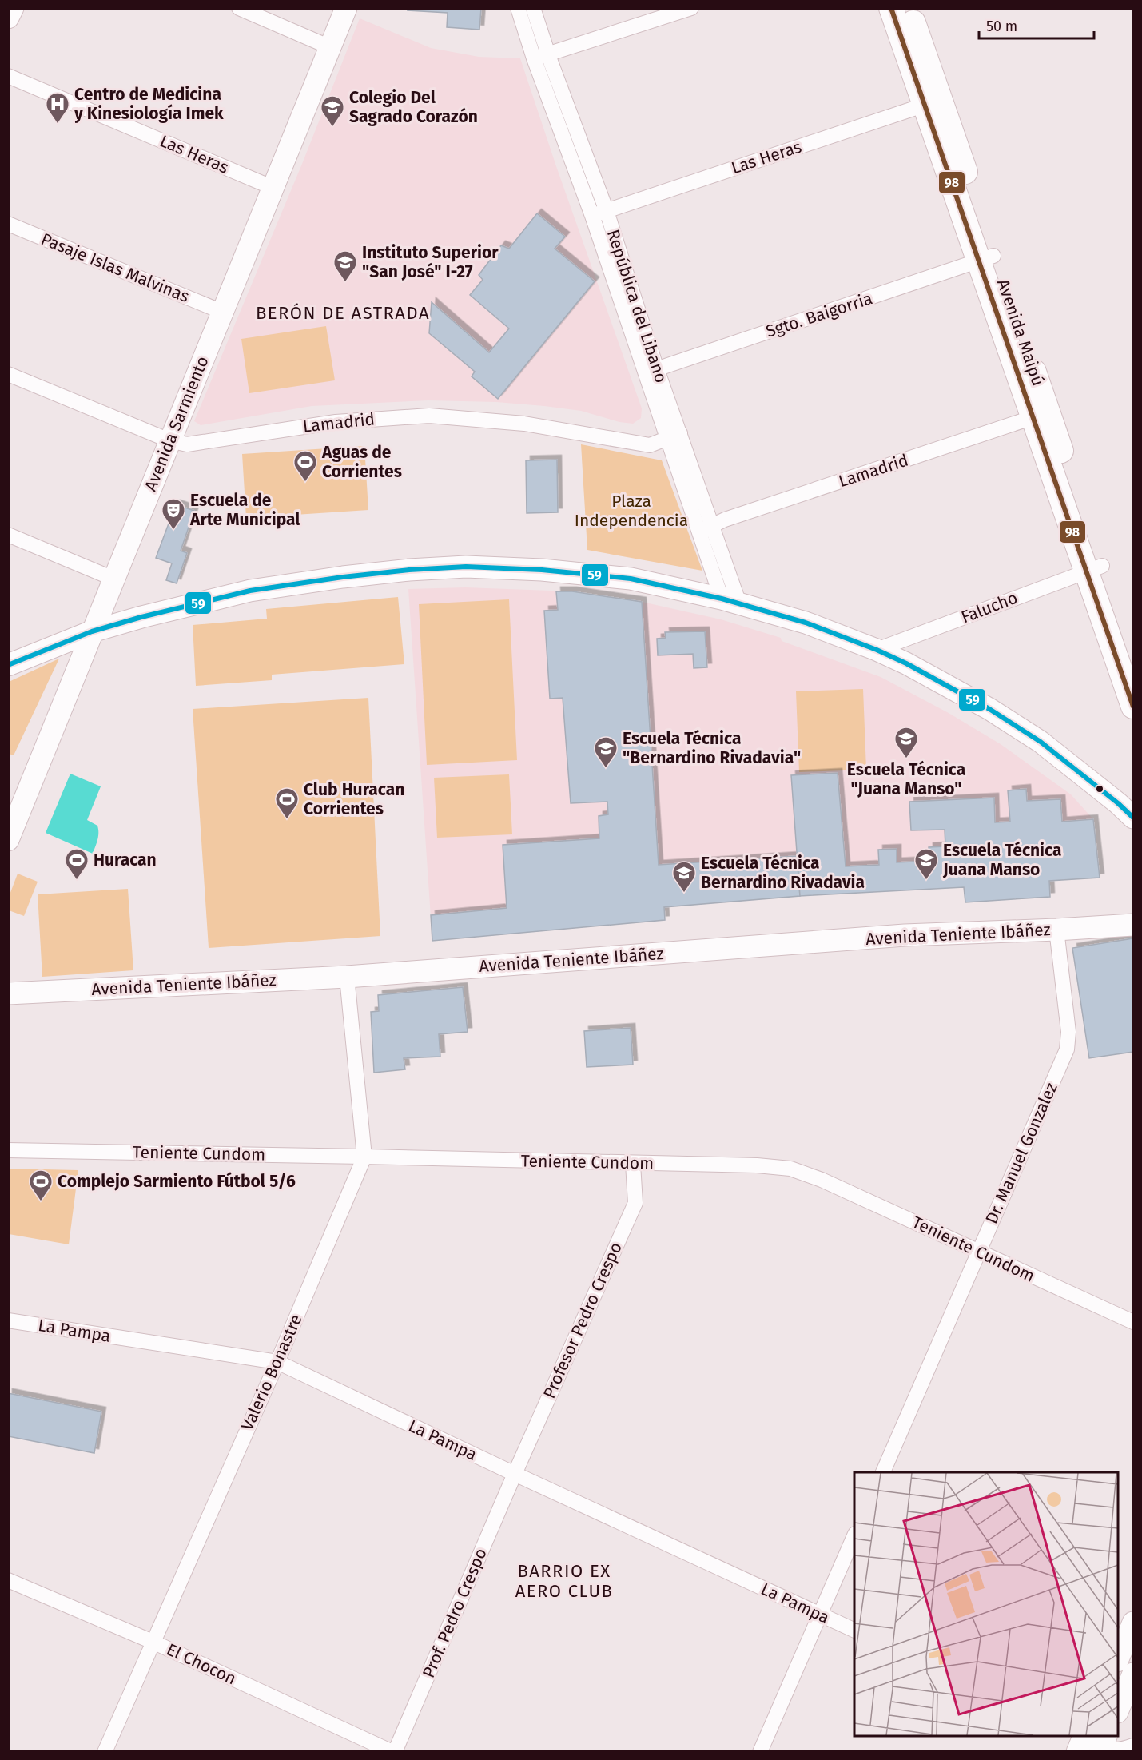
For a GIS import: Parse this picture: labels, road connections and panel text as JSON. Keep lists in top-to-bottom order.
{
  "streets": {
    "main road": ["Avenida Maipú", "Avenida Sarmiento", "Avenida Teniente Ibáñez"],
    "street": [
      "Las Heras",
      "Pasaje Islas Malvinas",
      "República del Libano",
      "Sgto. Baigorria",
      "Lamadrid",
      "Falucho",
      "Teniente Cundom",
      "Dr. Manuel Gonzalez",
      "Profesor Pedro Crespo",
      "La Pampa",
      "Valerio Bonastre",
      "Prof. Pedro Crespo",
      "El Chocon"
    ]
  },
  "crossings": [
    ["Las Heras", "República del Libano"],
    ["Las Heras", "Avenida Maipú"],
    ["Las Heras", "Avenida Sarmiento"],
    ["Pasaje Islas Malvinas", "Avenida Sarmiento"],
    ["República del Libano", "Sgto. Baigorria"],
    ["República del Libano", "Lamadrid"],
    ["Sgto. Baigorria", "Avenida Maipú"],
    ["Avenida Maipú", "Lamadrid"],
    ["Avenida Maipú", "Falucho"],
    ["Lamadrid", "Avenida Sarmiento"],
    ["Avenida Teniente Ibáñez", "Dr. Manuel Gonzalez"],
    ["Avenida Teniente Ibáñez", "Valerio Bonastre"],
    ["Teniente Cundom", "Dr. Manuel Gonzalez"],
    ["Teniente Cundom", "Profesor Pedro Crespo"],
    ["Teniente Cundom", "Valerio Bonastre"],
    ["Profesor Pedro Crespo", "La Pampa"],
    ["Profesor Pedro Crespo", "Prof. Pedro Crespo"],
    ["La Pampa", "Valerio Bonastre"],
    ["La Pampa", "Prof. Pedro Crespo"],
    ["Valerio Bonastre", "El Chocon"],
    ["Prof. Pedro Crespo", "El Chocon"]
  ],
  "districts": ["BERÓN DE ASTRADA", "BARRIO EX AERO CLUB"],
  "parks": ["Plaza Independencia"],
  "places": {
    "hospital": ["Centro de Medicina y Kinesiología Imek"],
    "school or university": [
      "Colegio Del Sagrado Corazón",
      "Instituto Superior \"San José\" I-27",
      "Escuela Técnica \"Juana Manso\"",
      "Escuela Técnica \"Bernardino Rivadavia\"",
      "Escuela Técnica Juana Manso",
      "Escuela Técnica Bernardino Rivadavia"
    ],
    "sports": [
      "Aguas de Corrientes",
      "Club Huracan Corrientes",
      "Huracan",
      "Complejo Sarmiento Fútbol 5/6"
    ],
    "theatre": ["Escuela de Arte Municipal"]
  },
  "lines": ["transit line 98", "transit line 59"],
  "scale_bar": "50 m"
}
